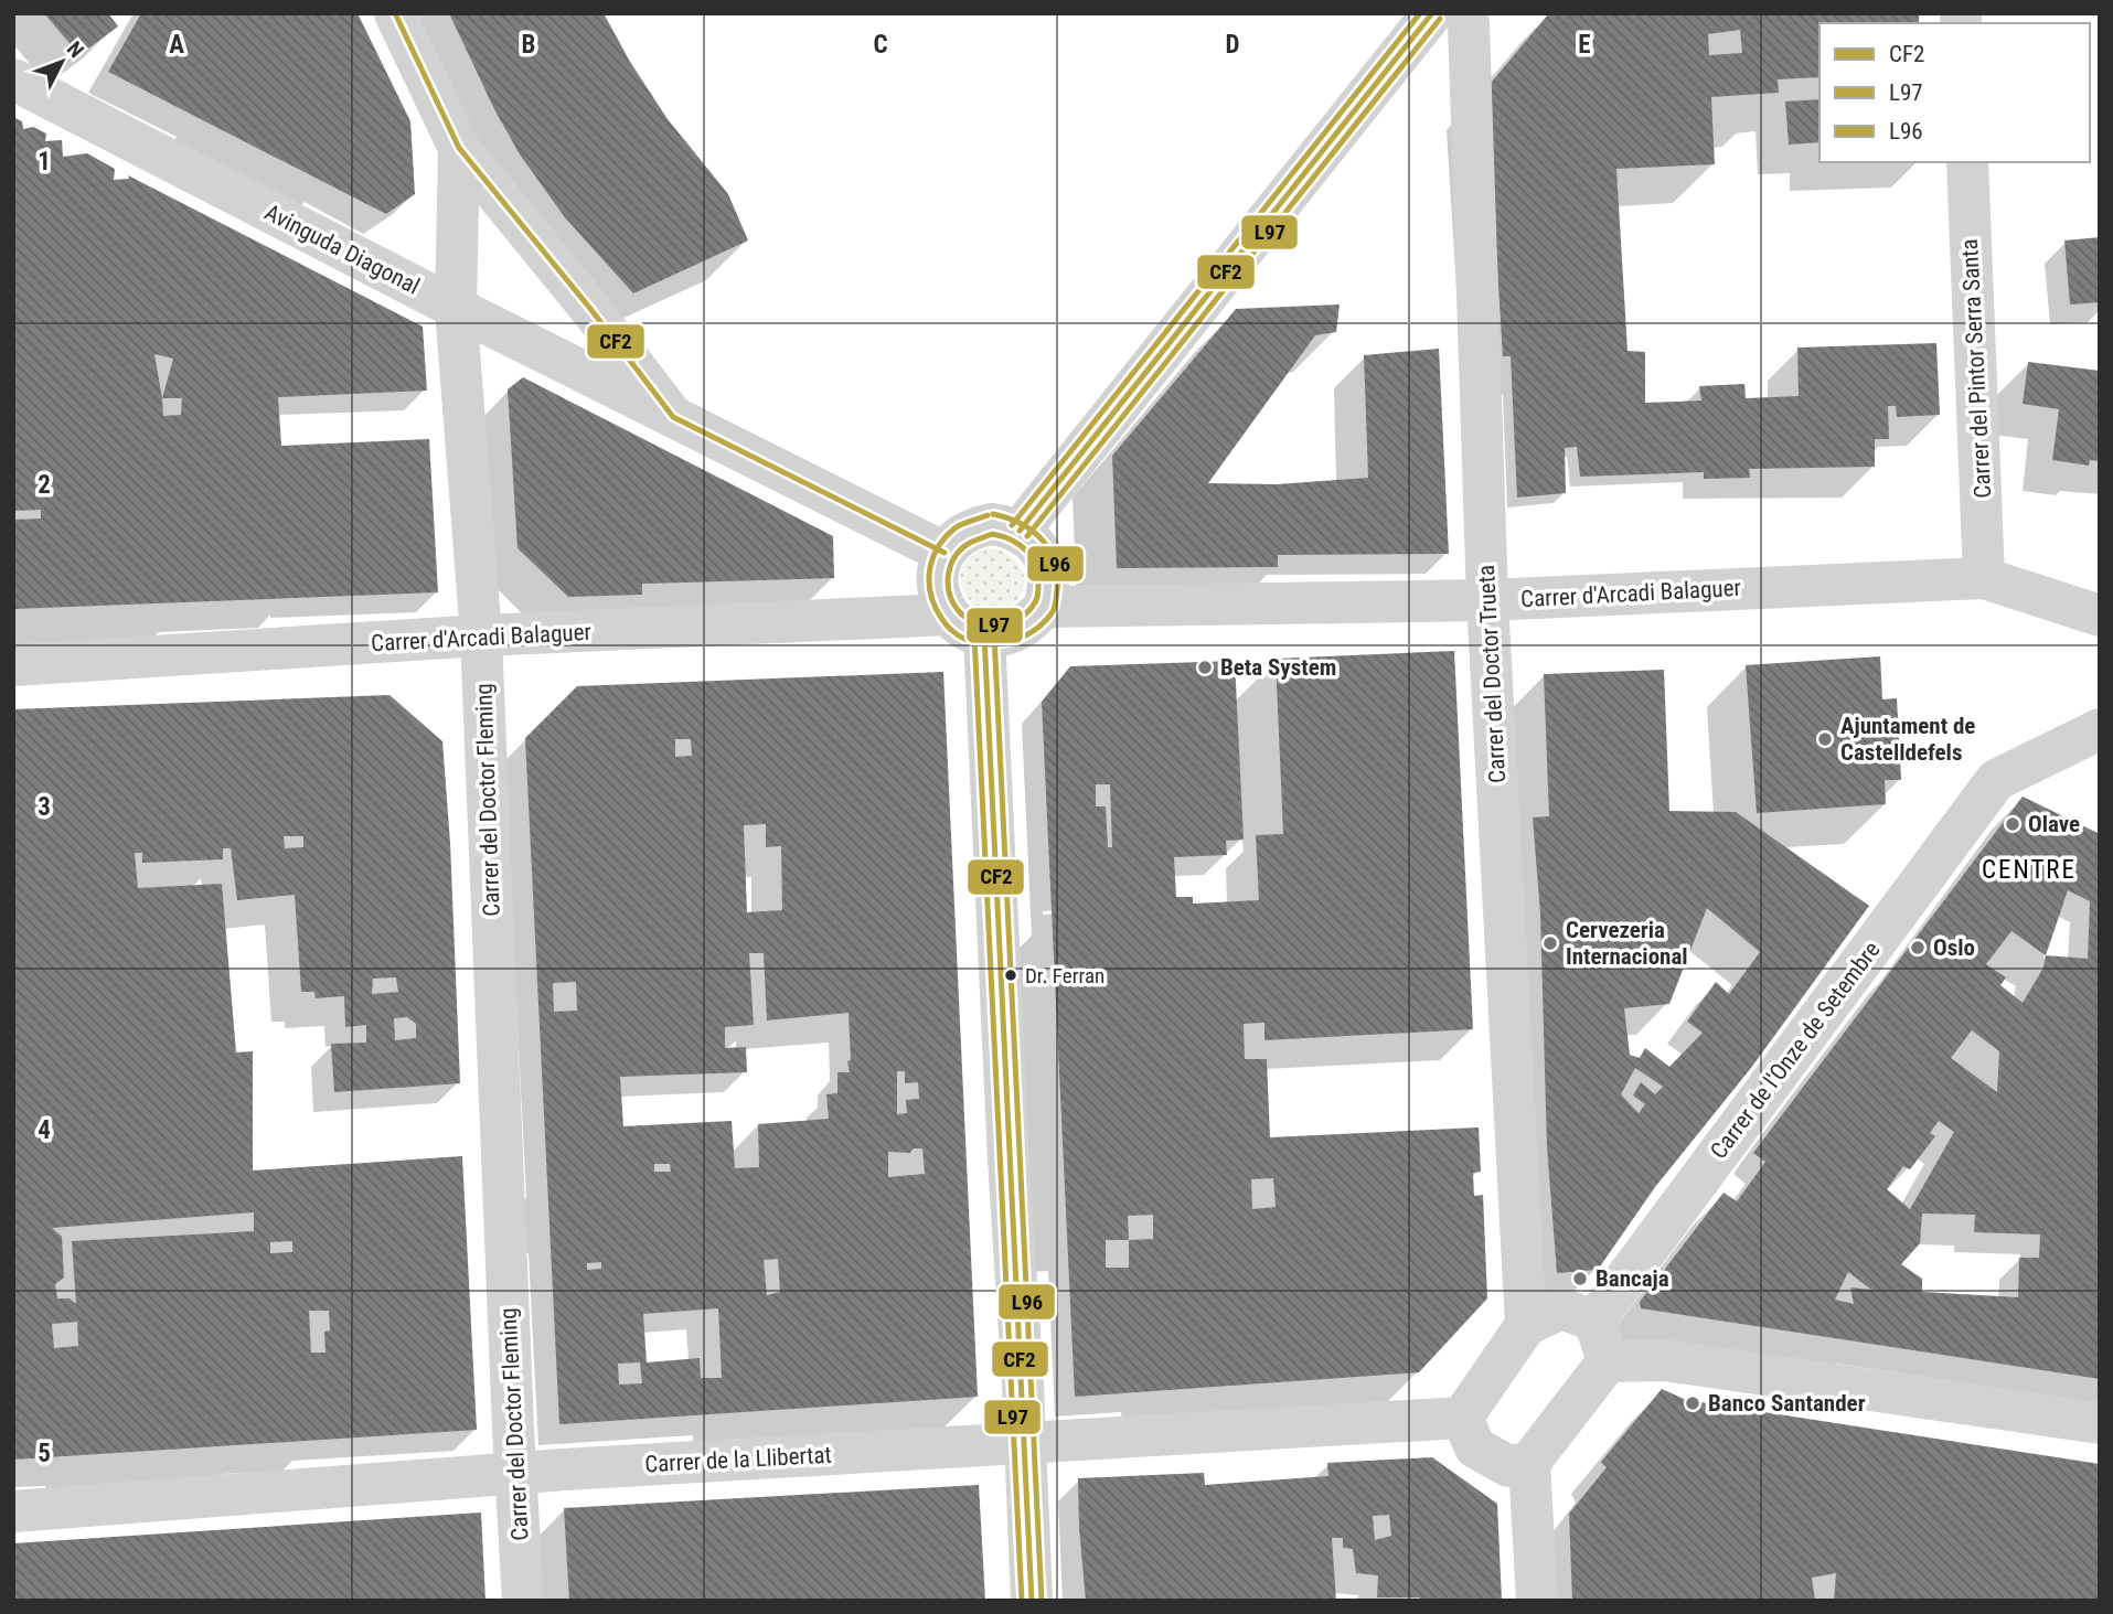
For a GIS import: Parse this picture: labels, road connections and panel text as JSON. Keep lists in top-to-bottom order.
{
  "streets": {
    "street": [
      "Avinguda Diagonal",
      "Carrer del Pintor Serra Santa",
      "Carrer d'Arcadi Balaguer",
      "Carrer del Doctor Trueta",
      "Carrer del Doctor Fleming",
      "Carrer de l'Onze de Setembre",
      "Carrer de la Llibertat"
    ]
  },
  "crossings": [
    ["Avinguda Diagonal", "Carrer d'Arcadi Balaguer"],
    ["Avinguda Diagonal", "Carrer del Doctor Fleming"],
    ["Carrer del Pintor Serra Santa", "Carrer d'Arcadi Balaguer"],
    ["Carrer d'Arcadi Balaguer", "Carrer del Doctor Trueta"],
    ["Carrer d'Arcadi Balaguer", "Carrer del Doctor Fleming"],
    ["Carrer del Doctor Fleming", "Carrer de la Llibertat"]
  ],
  "districts": ["CENTRE"],
  "places": [
    "Beta System",
    "Ajuntament de Castelldefels",
    "Olave",
    "Cervezeria Internacional",
    "Oslo",
    "Dr. Ferran",
    "Bancaja",
    "Banco Santander"
  ],
  "lines": ["transit line CF2", "transit line L96", "transit line L97"],
  "legend": ["CF2", "L97", "L96"],
  "north": "top right",
  "grid": {
    "columns": [
      "A",
      "B",
      "C",
      "D",
      "E"
    ],
    "rows": [
      "1",
      "2",
      "3",
      "4",
      "5"
    ]
  }
}
